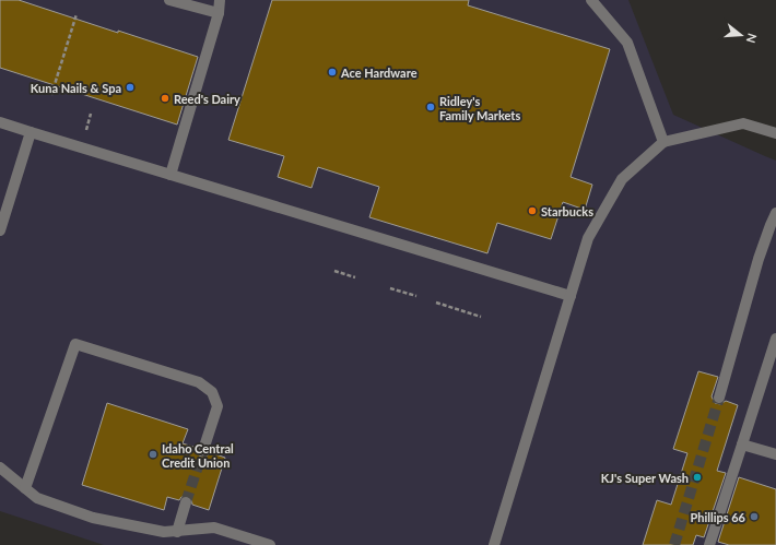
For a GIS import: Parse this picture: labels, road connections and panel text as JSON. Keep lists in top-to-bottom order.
{
  "places": [
    "Ace Hardware",
    "Kuna Nails & Spa",
    "Reed's Dairy",
    "Ridley's Family Markets",
    "Starbucks",
    "Idaho Central Credit Union",
    "KJ's Super Wash",
    "Phillips 66"
  ],
  "north": "right"
}
